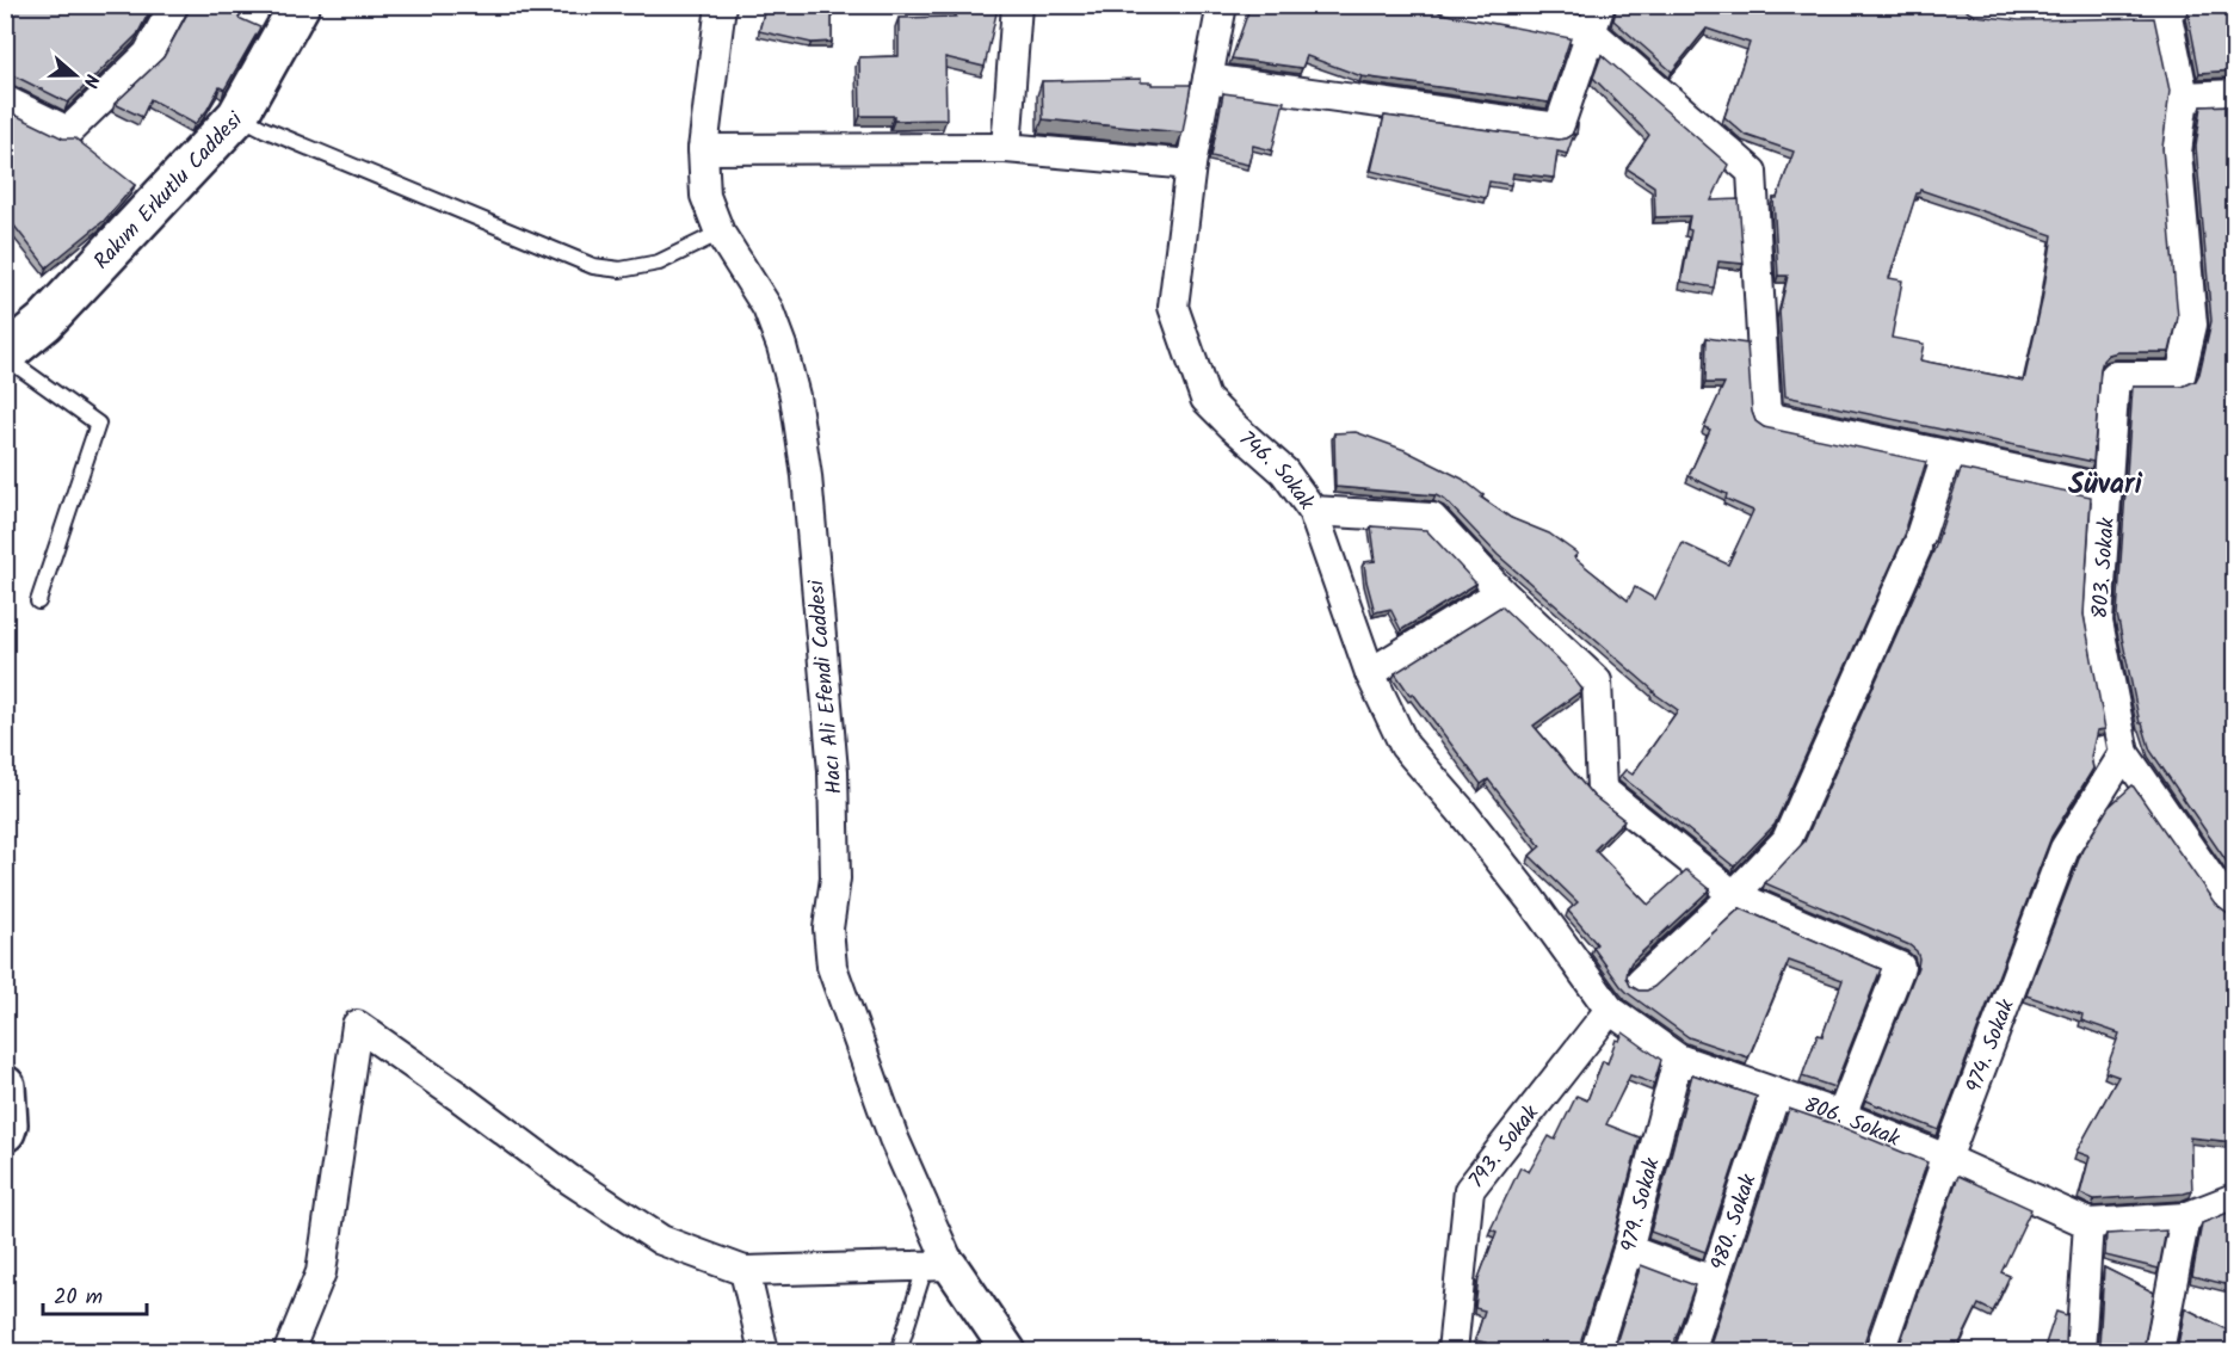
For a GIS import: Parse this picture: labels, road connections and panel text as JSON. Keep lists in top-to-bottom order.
{
  "streets": {
    "main road": ["Rakım Erkutlu Caddesi"],
    "street": [
      "746. Sokak",
      "803. Sokak",
      "Hacı Ali Efendi Caddesi",
      "974. Sokak",
      "806. Sokak",
      "793. Sokak",
      "979. Sokak",
      "980. Sokak"
    ]
  },
  "crossings": [
    ["746. Sokak", "806. Sokak"],
    ["803. Sokak", "974. Sokak"],
    ["974. Sokak", "806. Sokak"],
    ["806. Sokak", "793. Sokak"],
    ["806. Sokak", "979. Sokak"],
    ["806. Sokak", "980. Sokak"]
  ],
  "districts": ["Süvari"],
  "scale_bar": "20 m",
  "north": "right"
}
